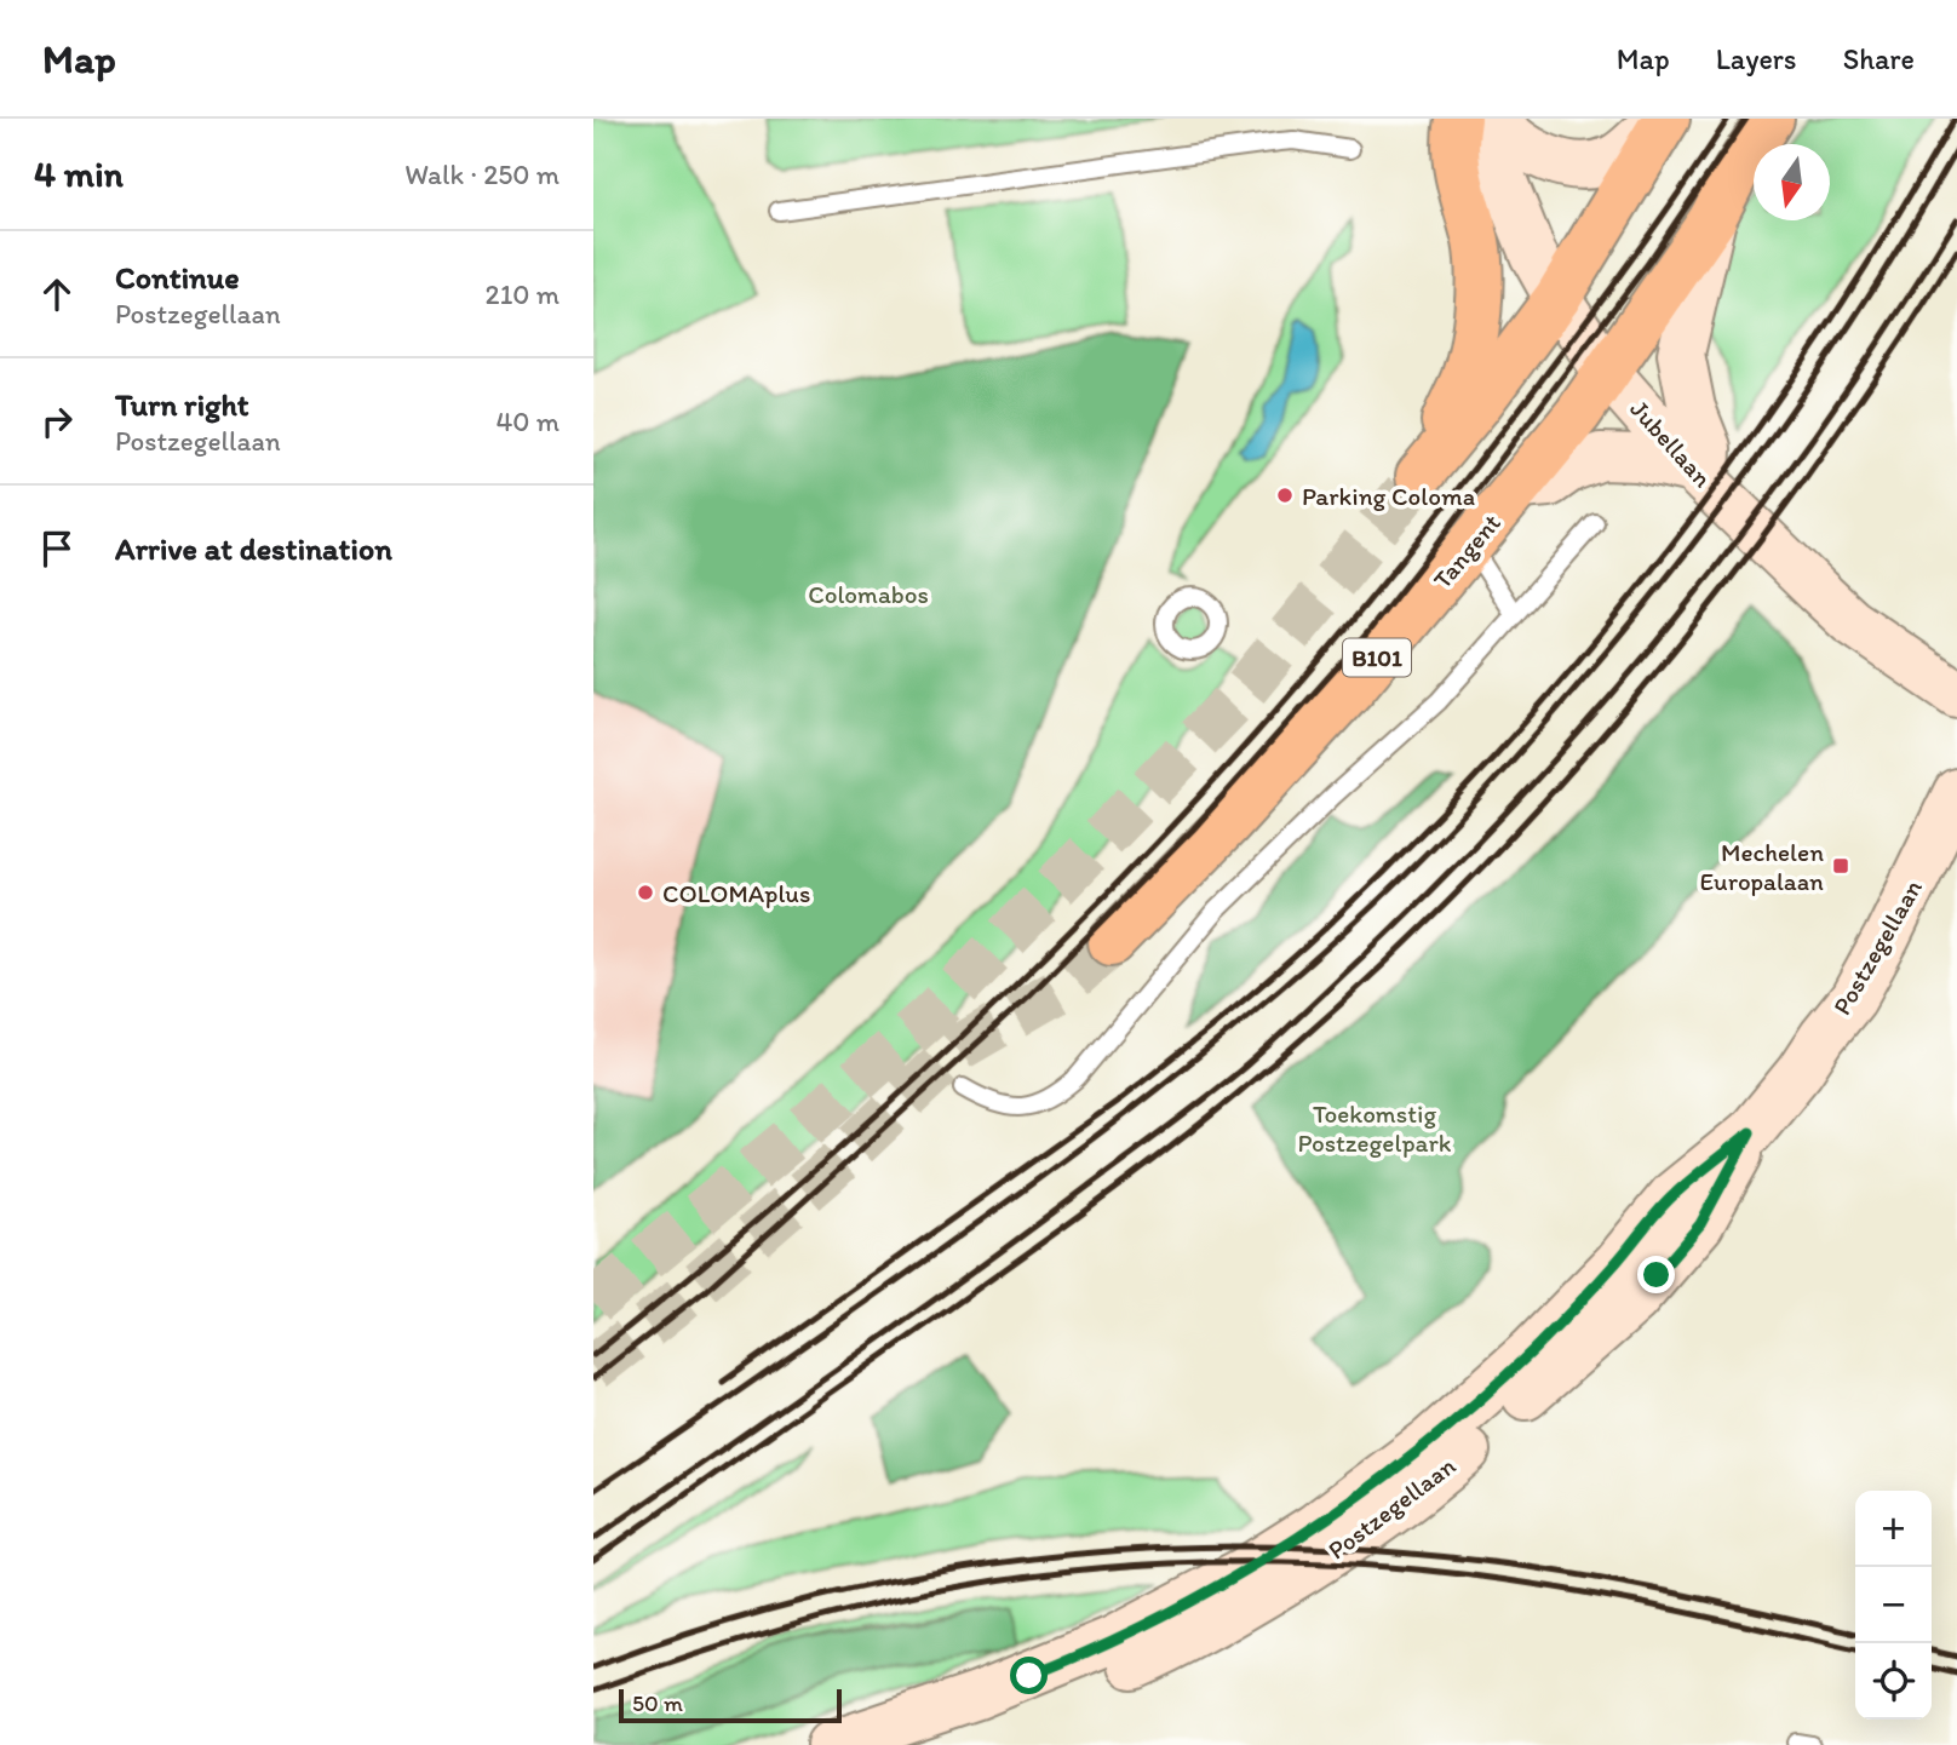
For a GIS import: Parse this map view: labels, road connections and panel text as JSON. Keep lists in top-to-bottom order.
{
  "streets": {
    "highway": ["Tangent", "B101"],
    "main road": ["Jubellaan", "Postzegellaan"]
  },
  "crossings": [
    ["Jubellaan", "Tangent"]
  ],
  "parks": ["Colomabos", "Toekomstig Postzegelpark"],
  "places": {
    "other": ["Parking Coloma", "COLOMAplus"],
    "transit": ["Mechelen Europalaan"]
  },
  "scale_bar": "50 m",
  "north": "bottom",
  "page": {
    "header": "Map",
    "nav": ["Map", "Layers", "Share"],
    "heading": ["4 min", "Walk · 250 m"],
    "list": [
      ["Continue", "Postzegellaan", "210 m"],
      ["Turn right", "Postzegellaan", "40 m"],
      "Arrive at destination"
    ],
    "map_buttons": ["+", "−"],
    "scale": "50 m"
  }
}
